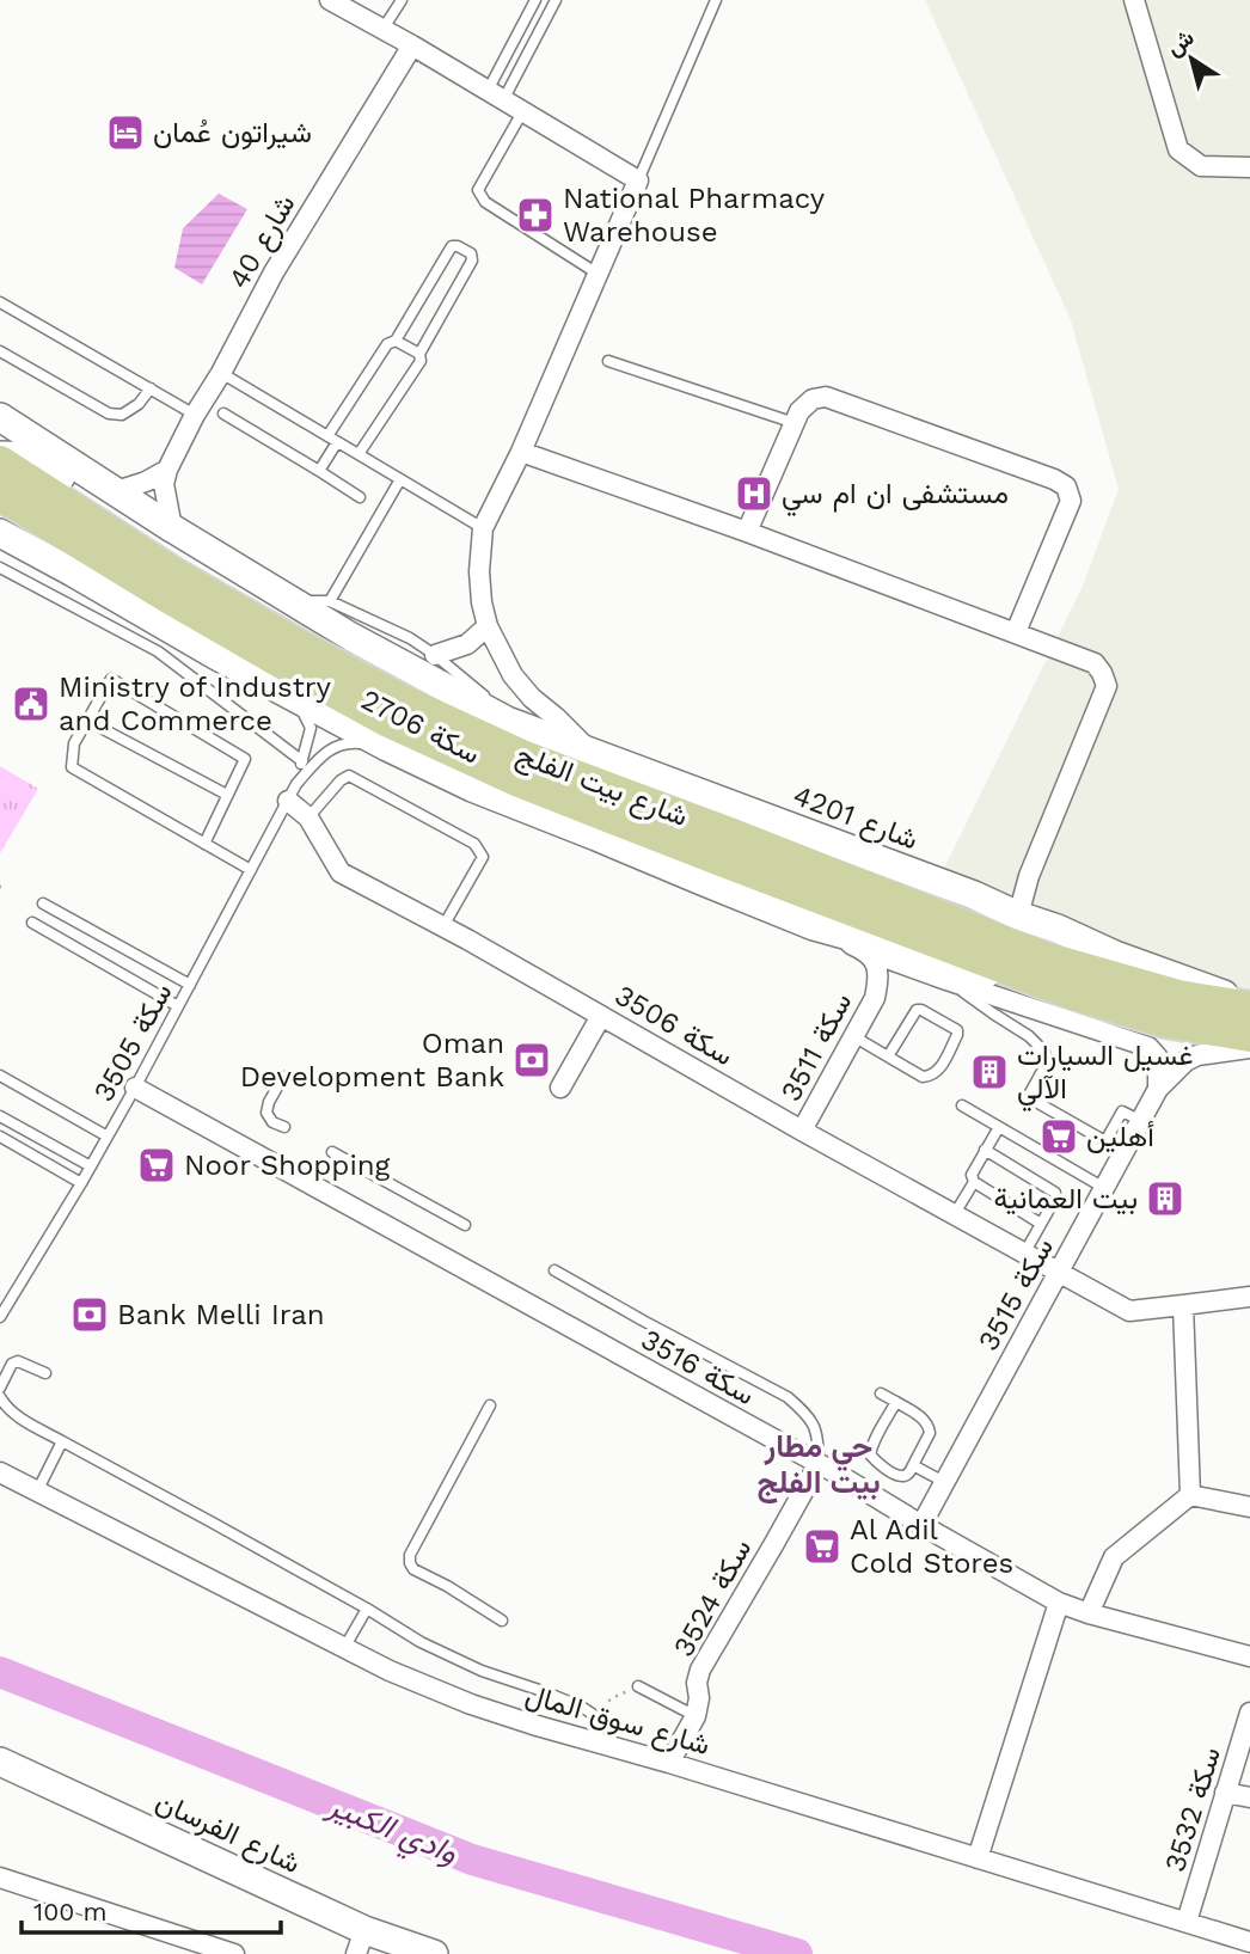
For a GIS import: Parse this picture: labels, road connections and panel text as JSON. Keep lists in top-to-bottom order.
{
  "streets": {
    "main road": ["شارع بيت الفلج"],
    "street": [
      "40 شارع",
      "سكة 2706",
      "شارع 4201",
      "سكة 3506",
      "سكة 3511",
      "سكة 3515",
      "سكة 3516",
      "سكة 3524",
      "شارع سوق المال",
      "سكة 3532",
      "شارع الفرسان"
    ],
    "lane": ["سكة 3505"]
  },
  "crossings": [
    ["سكة 2706", "شارع بيت الفلج"],
    ["سكة 2706", "سكة 3505"],
    ["شارع بيت الفلج", "شارع 4201"],
    ["سكة 3506", "سكة 3505"],
    ["سكة 3506", "سكة 3511"],
    ["سكة 3506", "سكة 3515"],
    ["سكة 3505", "سكة 3516"],
    ["سكة 3515", "سكة 3516"],
    ["سكة 3516", "سكة 3524"],
    ["سكة 3524", "شارع سوق المال"],
    ["شارع سوق المال", "سكة 3532"]
  ],
  "districts": ["حي مطار بيت الفلج"],
  "water": ["وادي الكبير"],
  "places": {
    "hotel": ["شيراتون عُمان"],
    "pharmacy": ["National Pharmacy Warehouse"],
    "hospital": ["مستشفى ان ام سي"],
    "public building": ["Ministry of Industry and Commerce"],
    "bank": ["Oman Development Bank", "Bank Melli Iran"],
    "building": ["غسيل السيارات الآلي", "بيت العمانية"],
    "supermarket": ["أهلين", "Noor Shopping", "Al Adil Cold Stores"]
  },
  "scale_bar": "100 m",
  "north": "top left"
}
